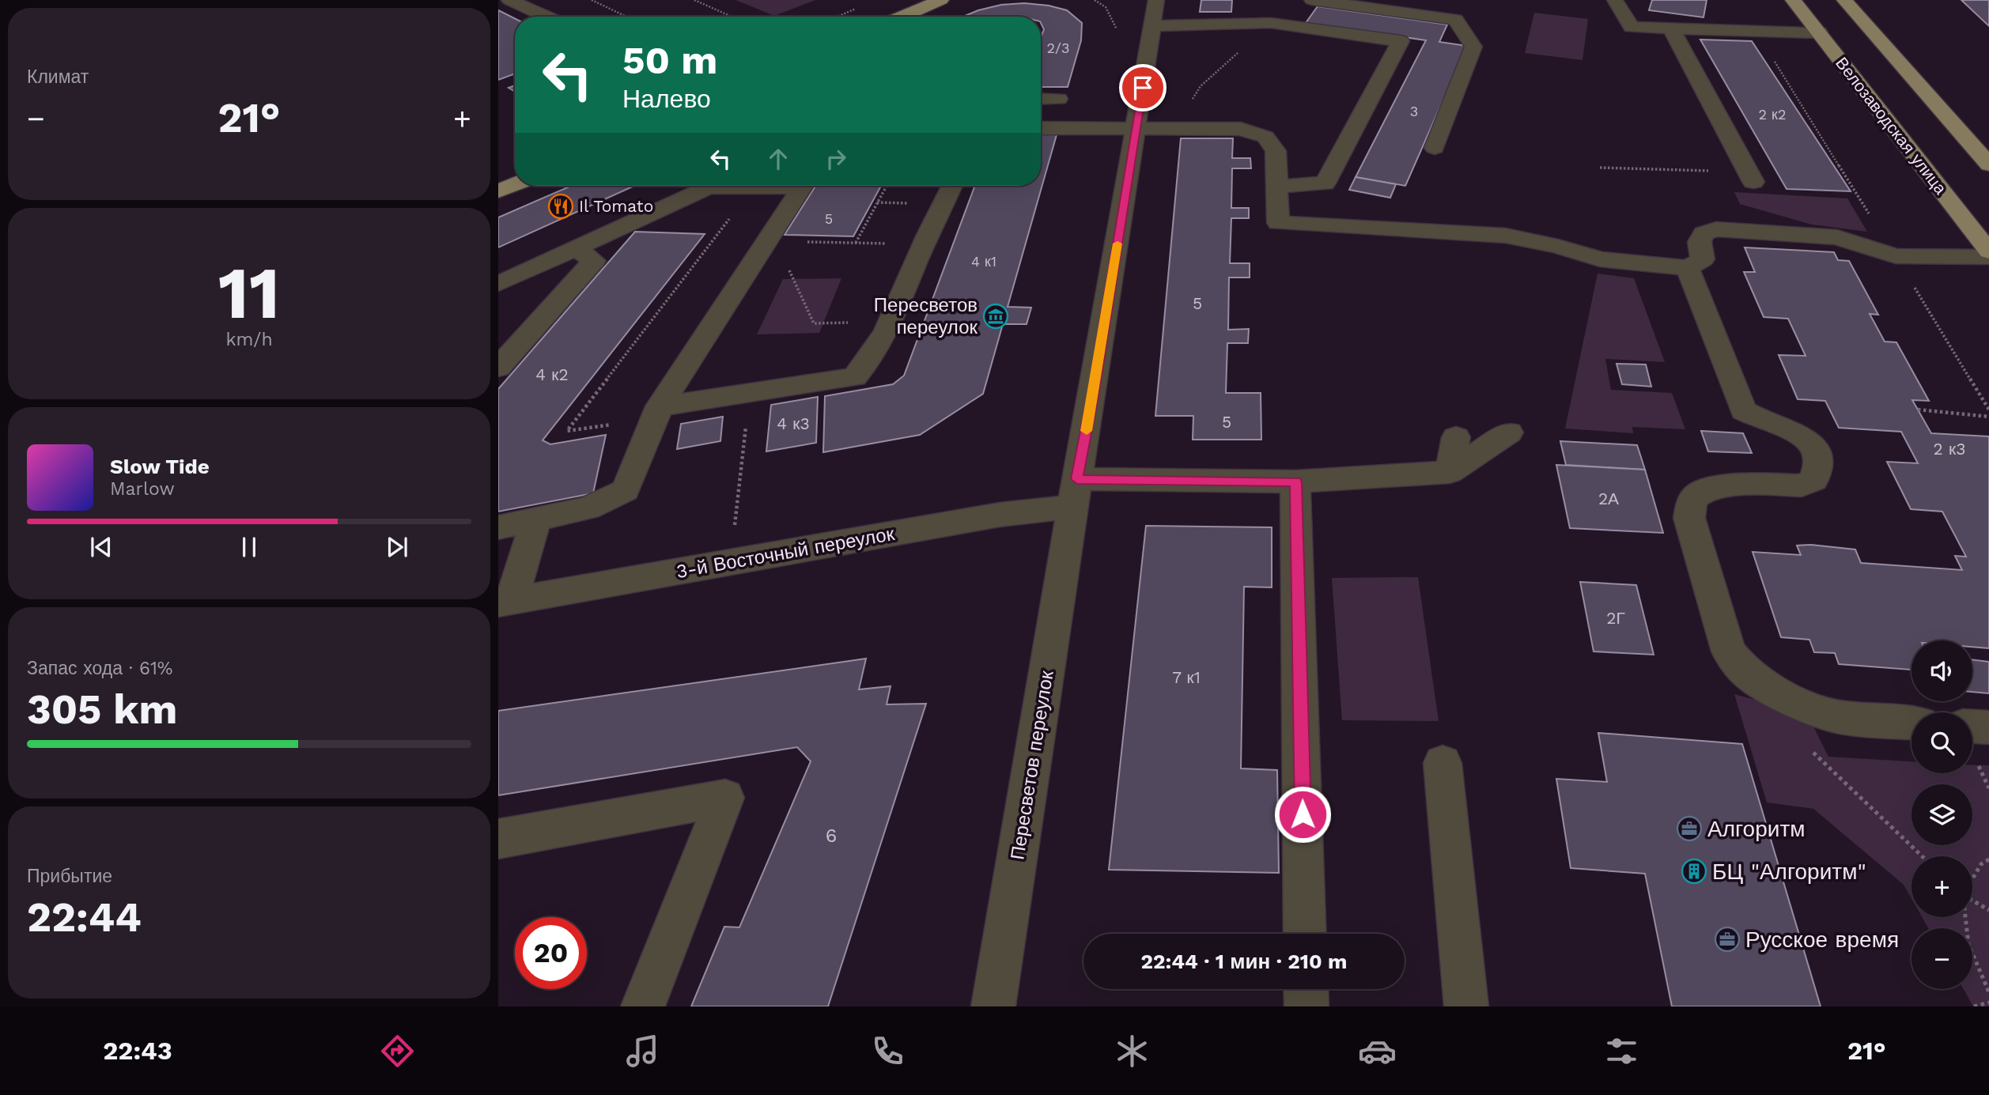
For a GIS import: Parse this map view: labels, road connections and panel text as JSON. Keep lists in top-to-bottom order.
{
  "streets": {
    "main road": ["Велозаводская улица"],
    "street": ["3-й Восточный переулок", "Пересветов переулок"]
  },
  "crossings": [
    ["3-й Восточный переулок", "Пересветов переулок"]
  ],
  "places": {
    "restaurant": ["Il Tomato"],
    "museum": ["Пересветов переулок"],
    "office": ["Алгоритм", "Русское время"],
    "building": ["БЦ \"Алгоритм\""]
  },
  "house_numbers": [
    "2/3",
    "3",
    "2 к2",
    "5",
    "4 к1",
    "5",
    "4 к2",
    "5",
    "4 к3",
    "2 к3",
    "2А",
    "2Г",
    "7 к1",
    "6"
  ],
  "page": {
    "tile": [
      "Климат",
      ["11", "km/h"],
      ["Запас хода · 61%", "305 km"],
      ["Прибытие", "22:44"]
    ],
    "turn": ["50 m", "Налево"],
    "heat": ["−", "21°", "+"],
    "song": ["Slow Tide", "Marlow"],
    "map_buttons": ["+", "−"],
    "limit": "20",
    "trip": "22:44 · 1 мин · 210 m",
    "tabs": ["22:43", "21°"]
  }
}
